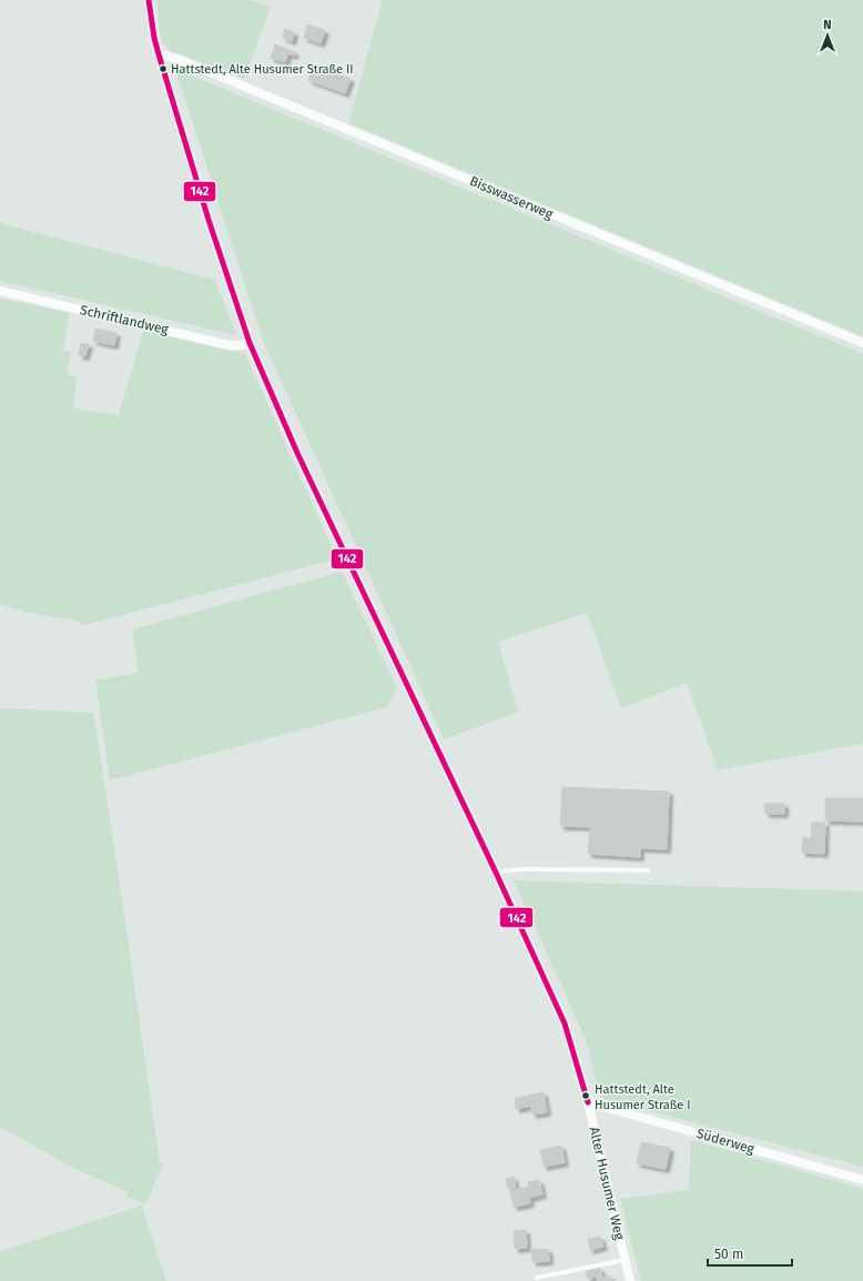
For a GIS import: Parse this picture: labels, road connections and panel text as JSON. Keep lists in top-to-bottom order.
{
  "streets": {
    "street": [
      "Bisswasserweg",
      "Schriftlandweg",
      "Süderweg",
      "Alter Husumer Weg"
    ]
  },
  "crossings": [
    ["Bisswasserweg", "Alter Husumer Weg"],
    ["Schriftlandweg", "Alter Husumer Weg"],
    ["Süderweg", "Alter Husumer Weg"]
  ],
  "places": ["Hattstedt, Alte Husumer Straße II", "Hattstedt, Alte Husumer Straße I"],
  "lines": ["transit line 142"],
  "scale_bar": "50 m",
  "north": "top"
}
